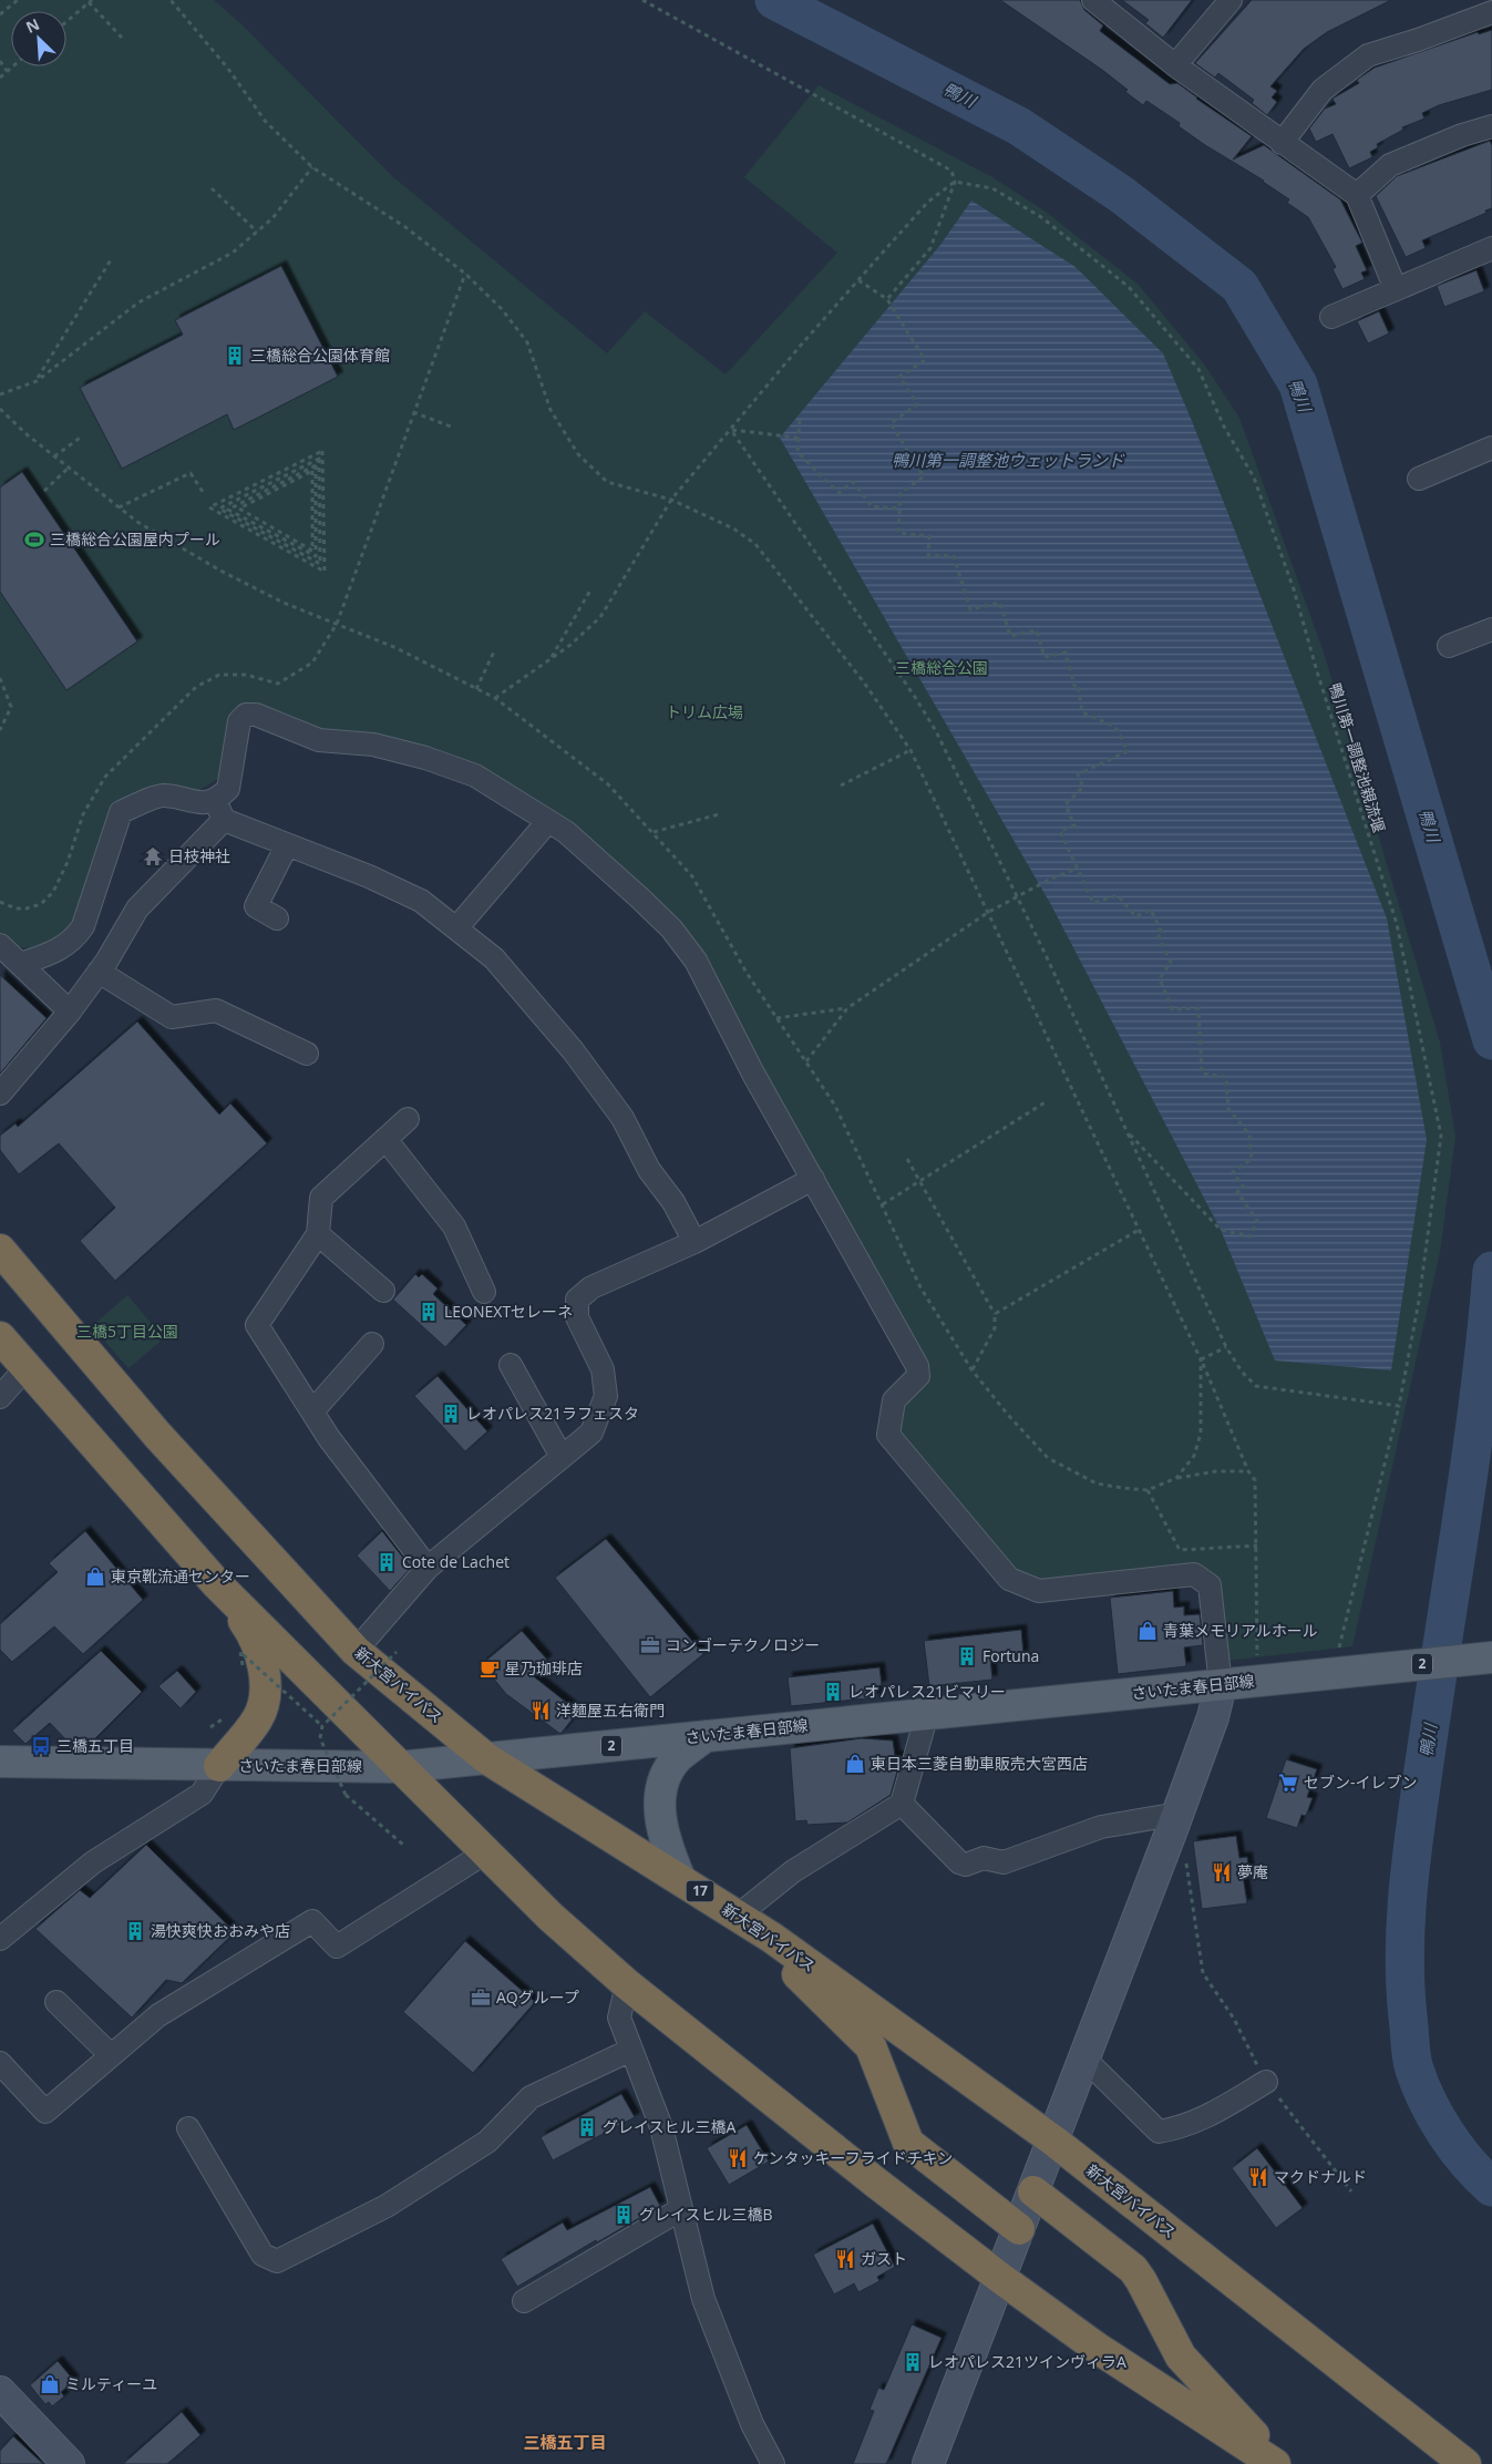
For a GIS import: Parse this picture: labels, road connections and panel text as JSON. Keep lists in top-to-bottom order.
{
  "streets": {
    "highway": ["新大宮バイパス", "17"],
    "main road": ["2", "さいたま春日部線"],
    "path": ["鴨川第一調整池親流堰"]
  },
  "crossings": [
    ["鴨川第一調整池親流堰", "さいたま春日部線"],
    ["新大宮バイパス", "さいたま春日部線"]
  ],
  "districts": ["三橋五丁目"],
  "water": ["鴨川", "鴨川第一調整池ウェットランド"],
  "parks": ["三橋総合公園", "トリム広場", "三橋5丁目公園"],
  "places": {
    "building": [
      "三橋総合公園体育館",
      "LEONEXTセレーネ",
      "レオパレス21ラフェスタ",
      "Cote de Lachet",
      "Fortuna",
      "レオパレス21ビマリー",
      "湯快爽快おおみや店",
      "グレイスヒル三橋A",
      "グレイスヒル三橋B",
      "レオパレス21ツインヴィラA"
    ],
    "sports": ["三橋総合公園屋内プール"],
    "temple": ["日枝神社"],
    "shop": [
      "東京靴流通センター",
      "青葉メモリアルホール",
      "東日本三菱自動車販売大宮西店",
      "ミルティーユ"
    ],
    "office": ["コンゴーテクノロジー", "AQグループ"],
    "cafe": ["星乃珈琲店"],
    "restaurant": [
      "洋麺屋五右衛門",
      "夢庵",
      "ケンタッキーフライドチキン",
      "マクドナルド",
      "ガスト"
    ],
    "bus stop": ["三橋五丁目"],
    "supermarket": ["セブン-イレブン"]
  },
  "north": "top left"
}
